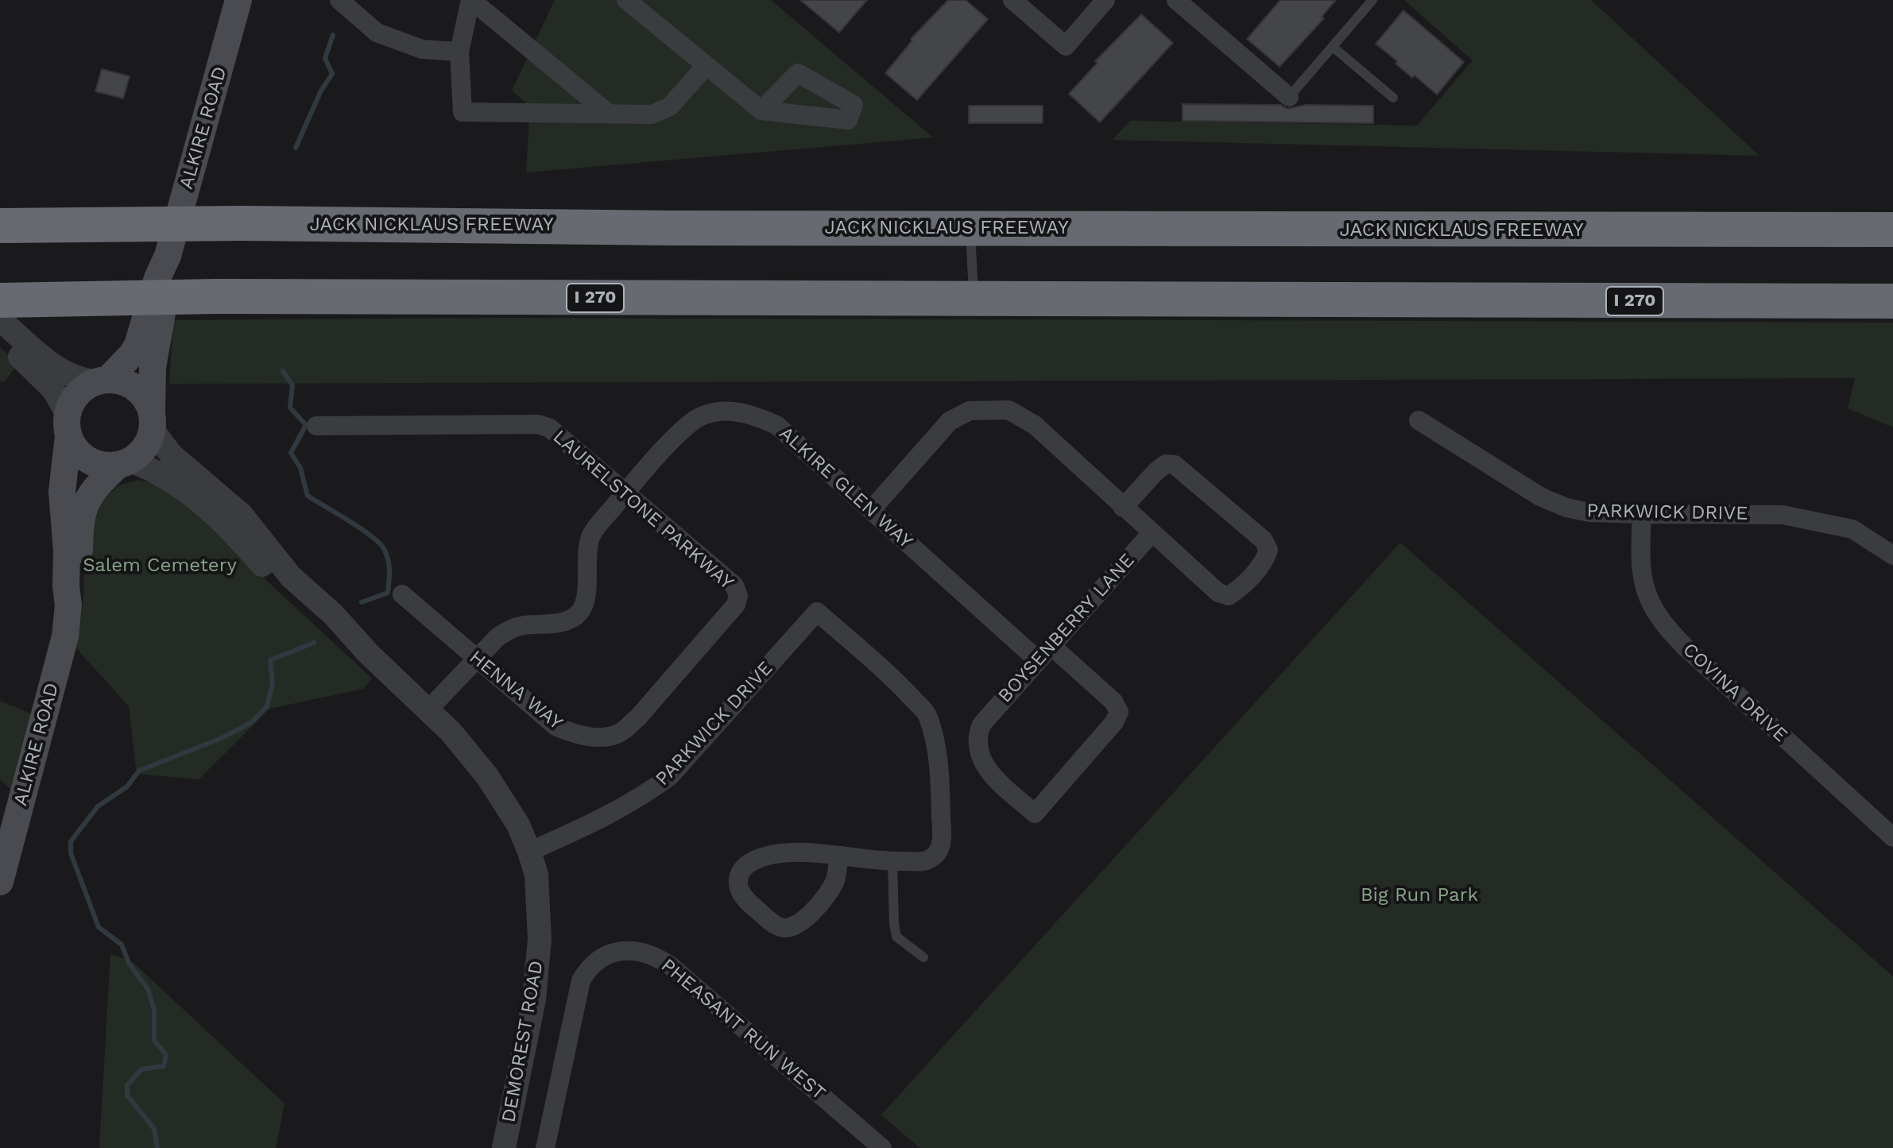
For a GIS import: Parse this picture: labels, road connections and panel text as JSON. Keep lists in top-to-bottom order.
{
  "streets": {
    "highway": ["JACK NICKLAUS FREEWAY", "I 270"],
    "main road": ["ALKIRE ROAD"],
    "street": [
      "ALKIRE GLEN WAY",
      "LAURELSTONE PARKWAY",
      "PARKWICK DRIVE",
      "BOYSENBERRY LANE",
      "HENNA WAY",
      "COVINA DRIVE",
      "PHEASANT RUN WEST",
      "DEMOREST ROAD"
    ]
  },
  "crossings": [
    ["ALKIRE ROAD", "DEMOREST ROAD"],
    ["ALKIRE GLEN WAY", "LAURELSTONE PARKWAY"],
    ["ALKIRE GLEN WAY", "BOYSENBERRY LANE"],
    ["ALKIRE GLEN WAY", "HENNA WAY"],
    ["ALKIRE GLEN WAY", "DEMOREST ROAD"],
    ["LAURELSTONE PARKWAY", "HENNA WAY"],
    ["PARKWICK DRIVE", "COVINA DRIVE"],
    ["PARKWICK DRIVE", "DEMOREST ROAD"]
  ],
  "parks": ["Salem Cemetery", "Big Run Park"]
}
